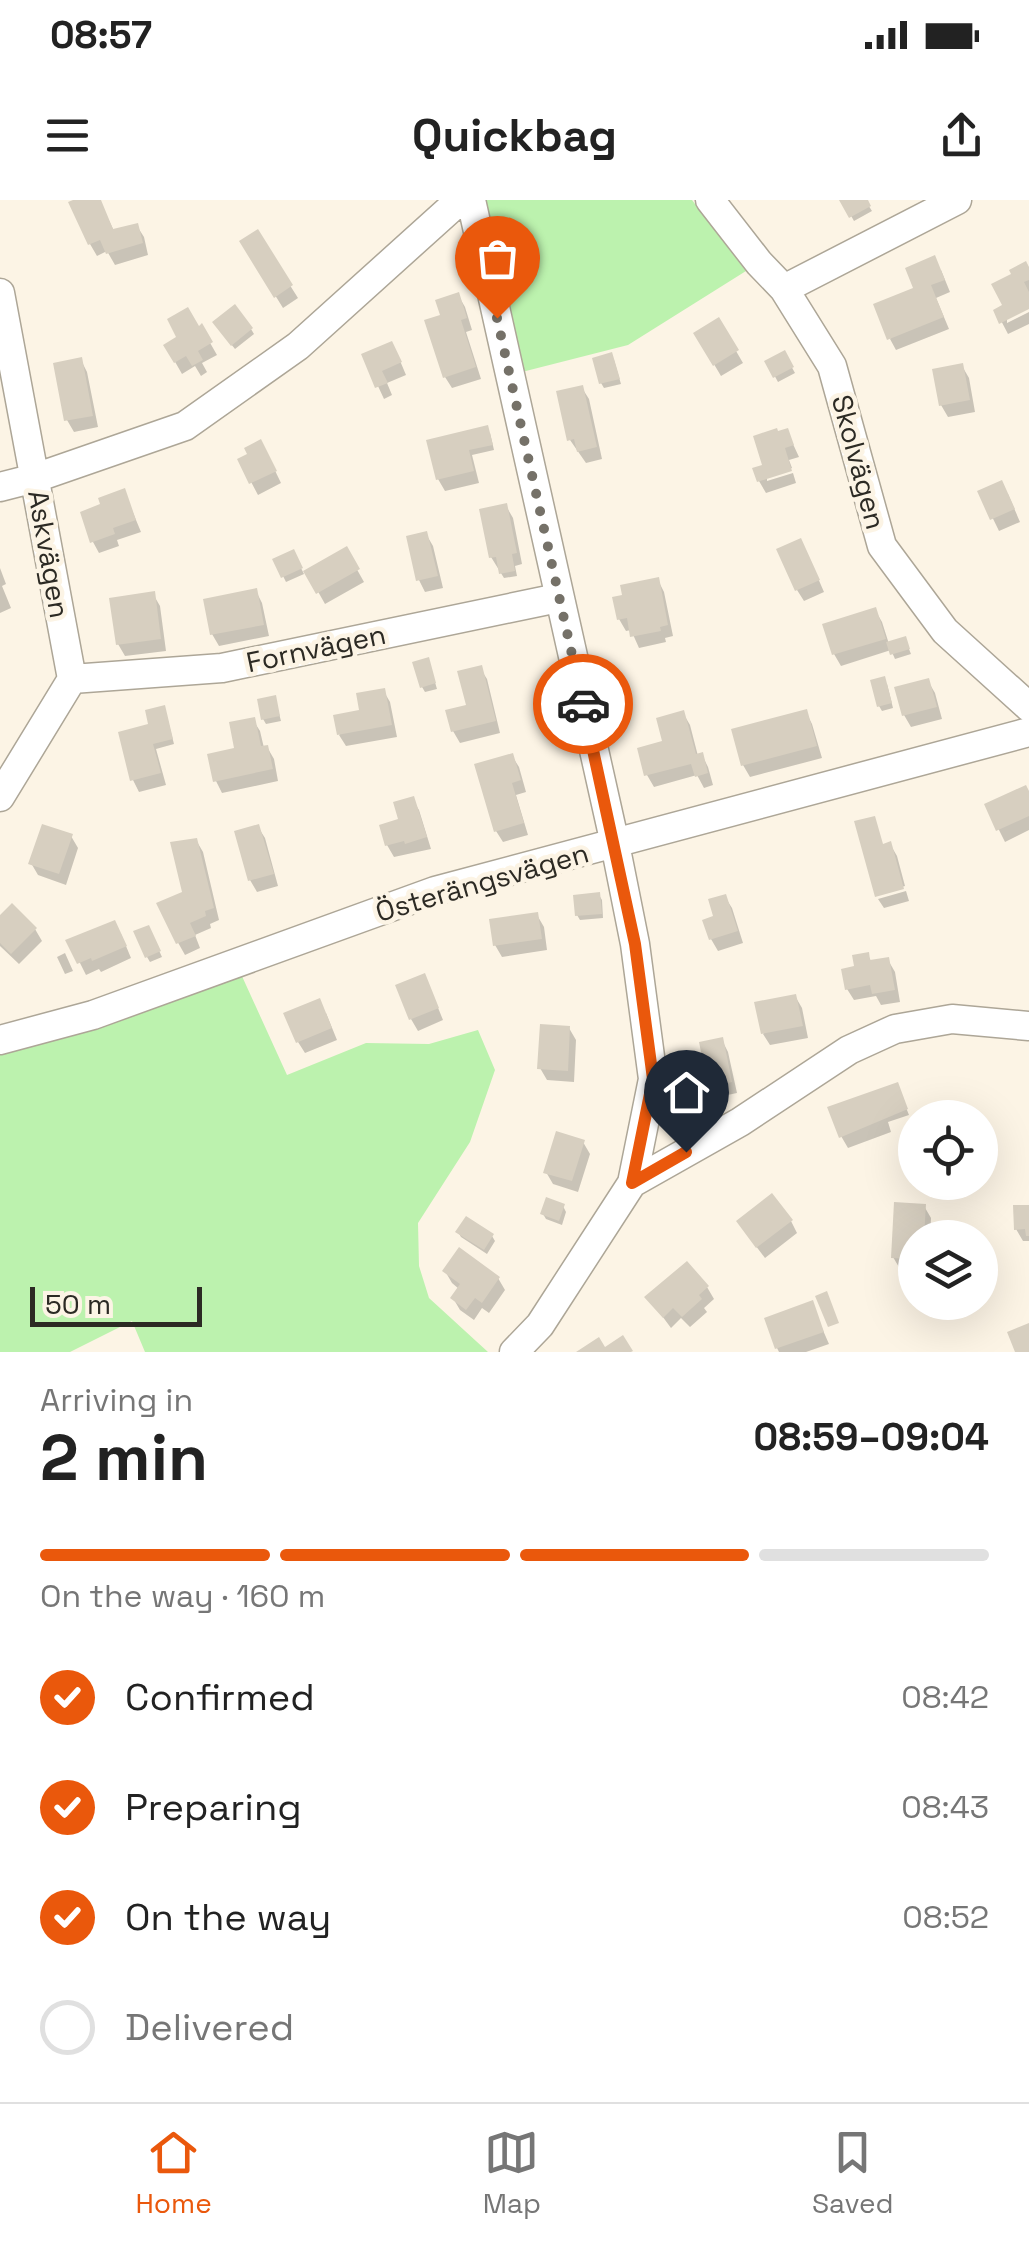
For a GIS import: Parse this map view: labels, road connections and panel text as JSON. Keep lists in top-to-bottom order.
{
  "streets": {
    "street": [
      "Skolvägen",
      "Askvägen",
      "Fornvägen",
      "Österängsvägen"
    ]
  },
  "crossings": [
    ["Askvägen", "Fornvägen"]
  ],
  "scale_bar": "50 m",
  "page": {
    "status": "08:57",
    "header": "Quickbag",
    "scale": "50 m",
    "heading": ["2 min", "Arriving in", "08:59–09:04"],
    "bar": "On the way · 160 m",
    "list": [
      ["Confirmed", "08:42"],
      ["Preparing", "08:43"],
      ["On the way", "08:52"],
      "Delivered"
    ],
    "tabs": ["Home", "Map", "Saved"]
  }
}
